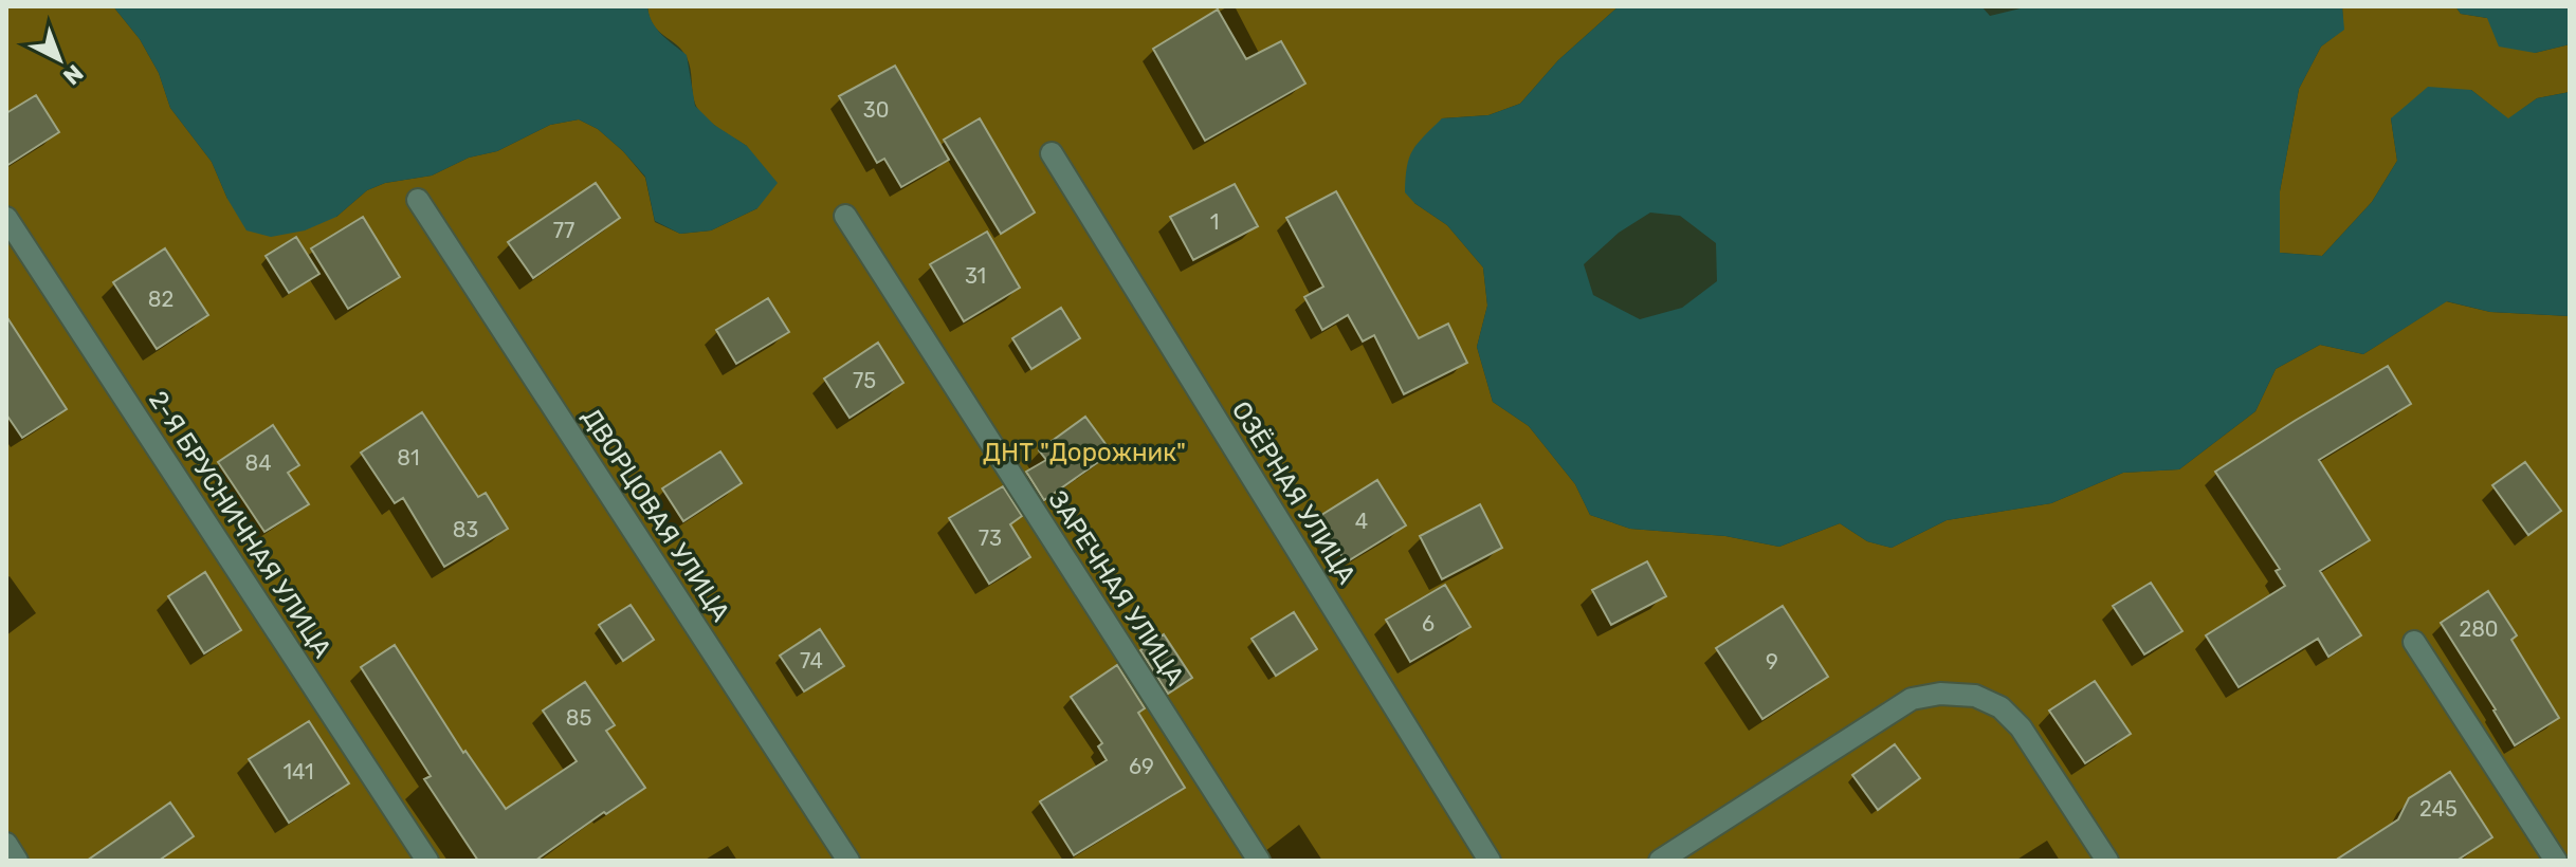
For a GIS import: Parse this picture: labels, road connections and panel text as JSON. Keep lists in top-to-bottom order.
{
  "streets": {
    "street": [
      "ОЗЁРНАЯ УЛИЦА",
      "ДВОРЦОВАЯ УЛИЦА",
      "2-Я БРУСНИЧНАЯ УЛИЦА",
      "ЗАРЕЧНАЯ УЛИЦА"
    ]
  },
  "parks": ["ДНТ \"Дорожник\""],
  "house_numbers": [
    "30",
    "1",
    "77",
    "31",
    "82",
    "75",
    "81",
    "84",
    "4",
    "83",
    "73",
    "6",
    "280",
    "74",
    "9",
    "85",
    "69",
    "141",
    "245"
  ],
  "north": "bottom right"
}
